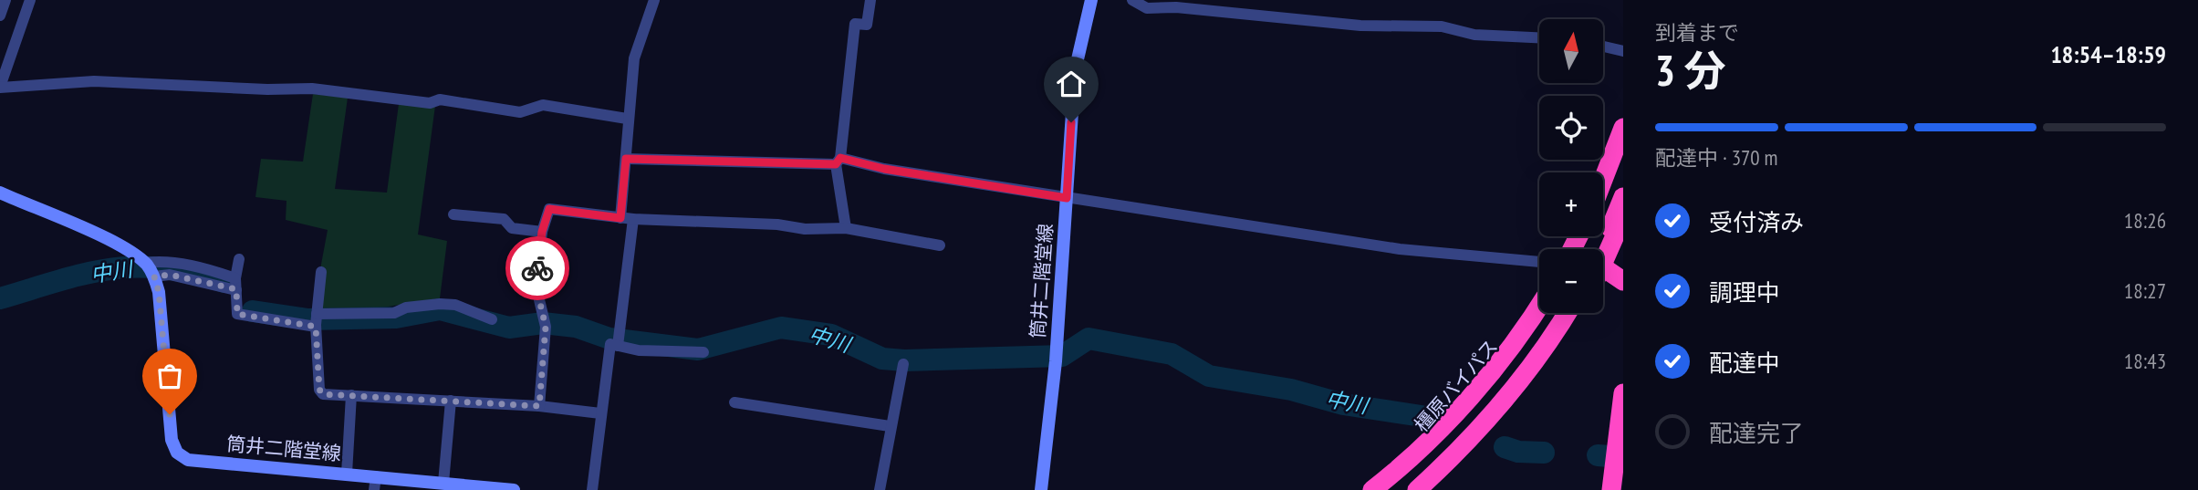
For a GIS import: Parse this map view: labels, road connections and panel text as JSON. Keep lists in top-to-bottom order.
{
  "streets": {
    "highway": ["橿原バイパス"],
    "main road": ["筒井二階堂線"]
  },
  "water": ["中川"],
  "north": "top",
  "page": {
    "heading": ["3 分", "到着まで", "18:54–18:59"],
    "map_buttons": ["+", "−"],
    "bar": "配達中 · 370 m",
    "list": [
      ["受付済み", "18:26"],
      ["調理中", "18:27"],
      ["配達中", "18:43"],
      "配達完了"
    ]
  }
}
